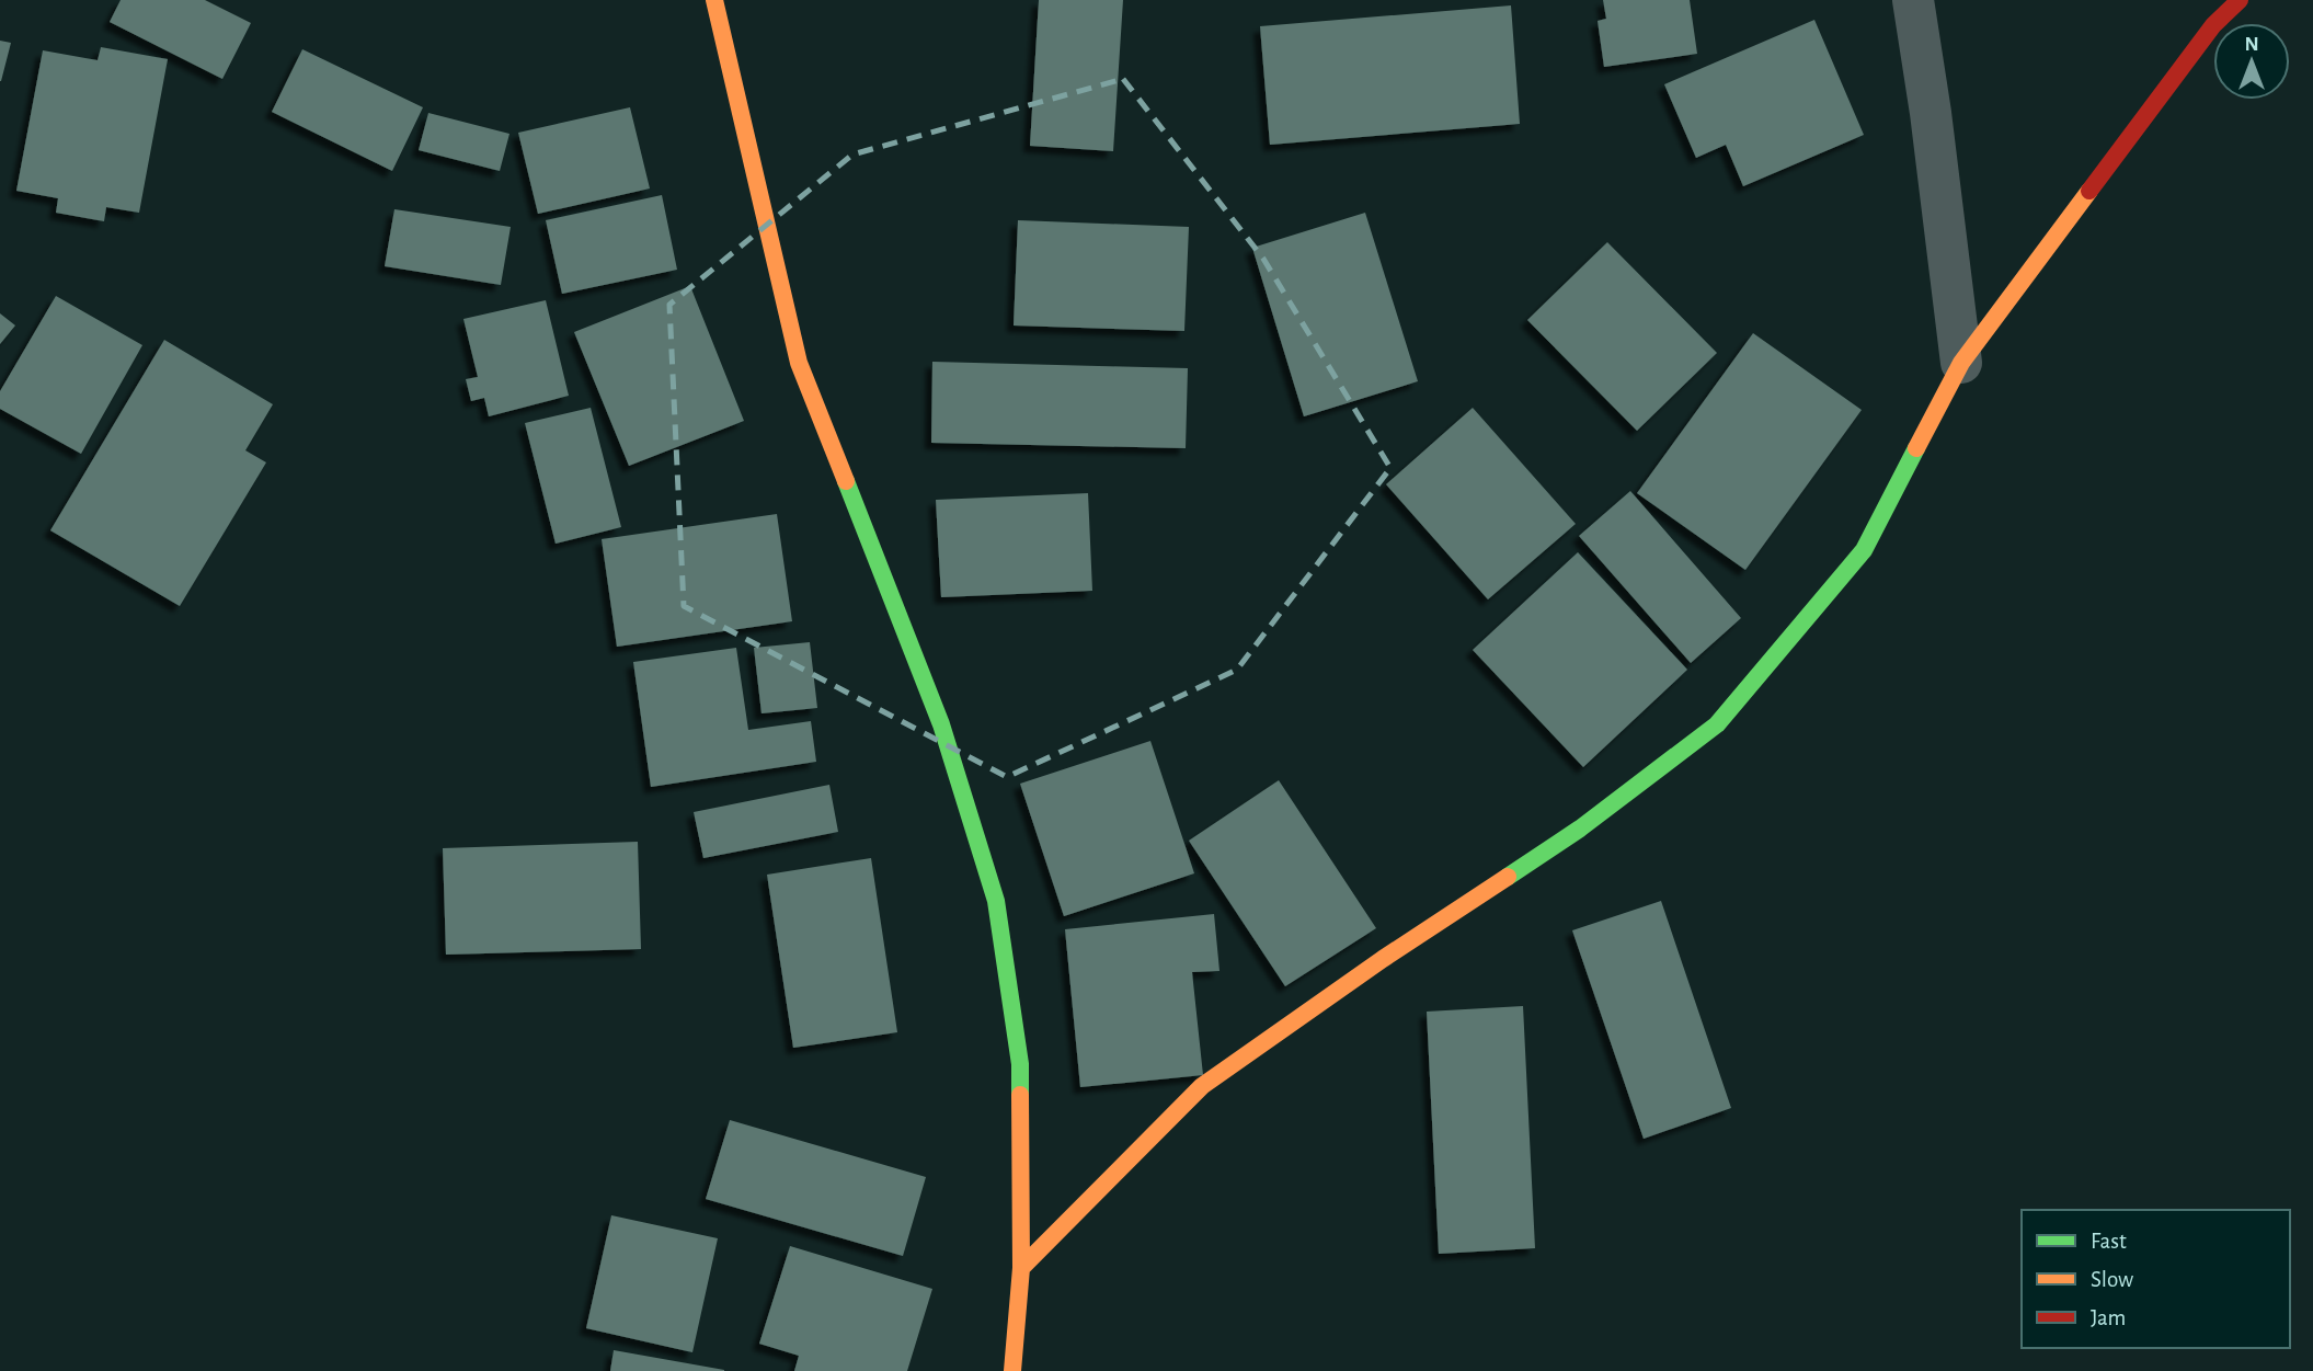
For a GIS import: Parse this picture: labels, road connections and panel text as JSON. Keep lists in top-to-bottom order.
{
  "legend": ["Fast", "Slow", "Jam"],
  "north": "top"
}
